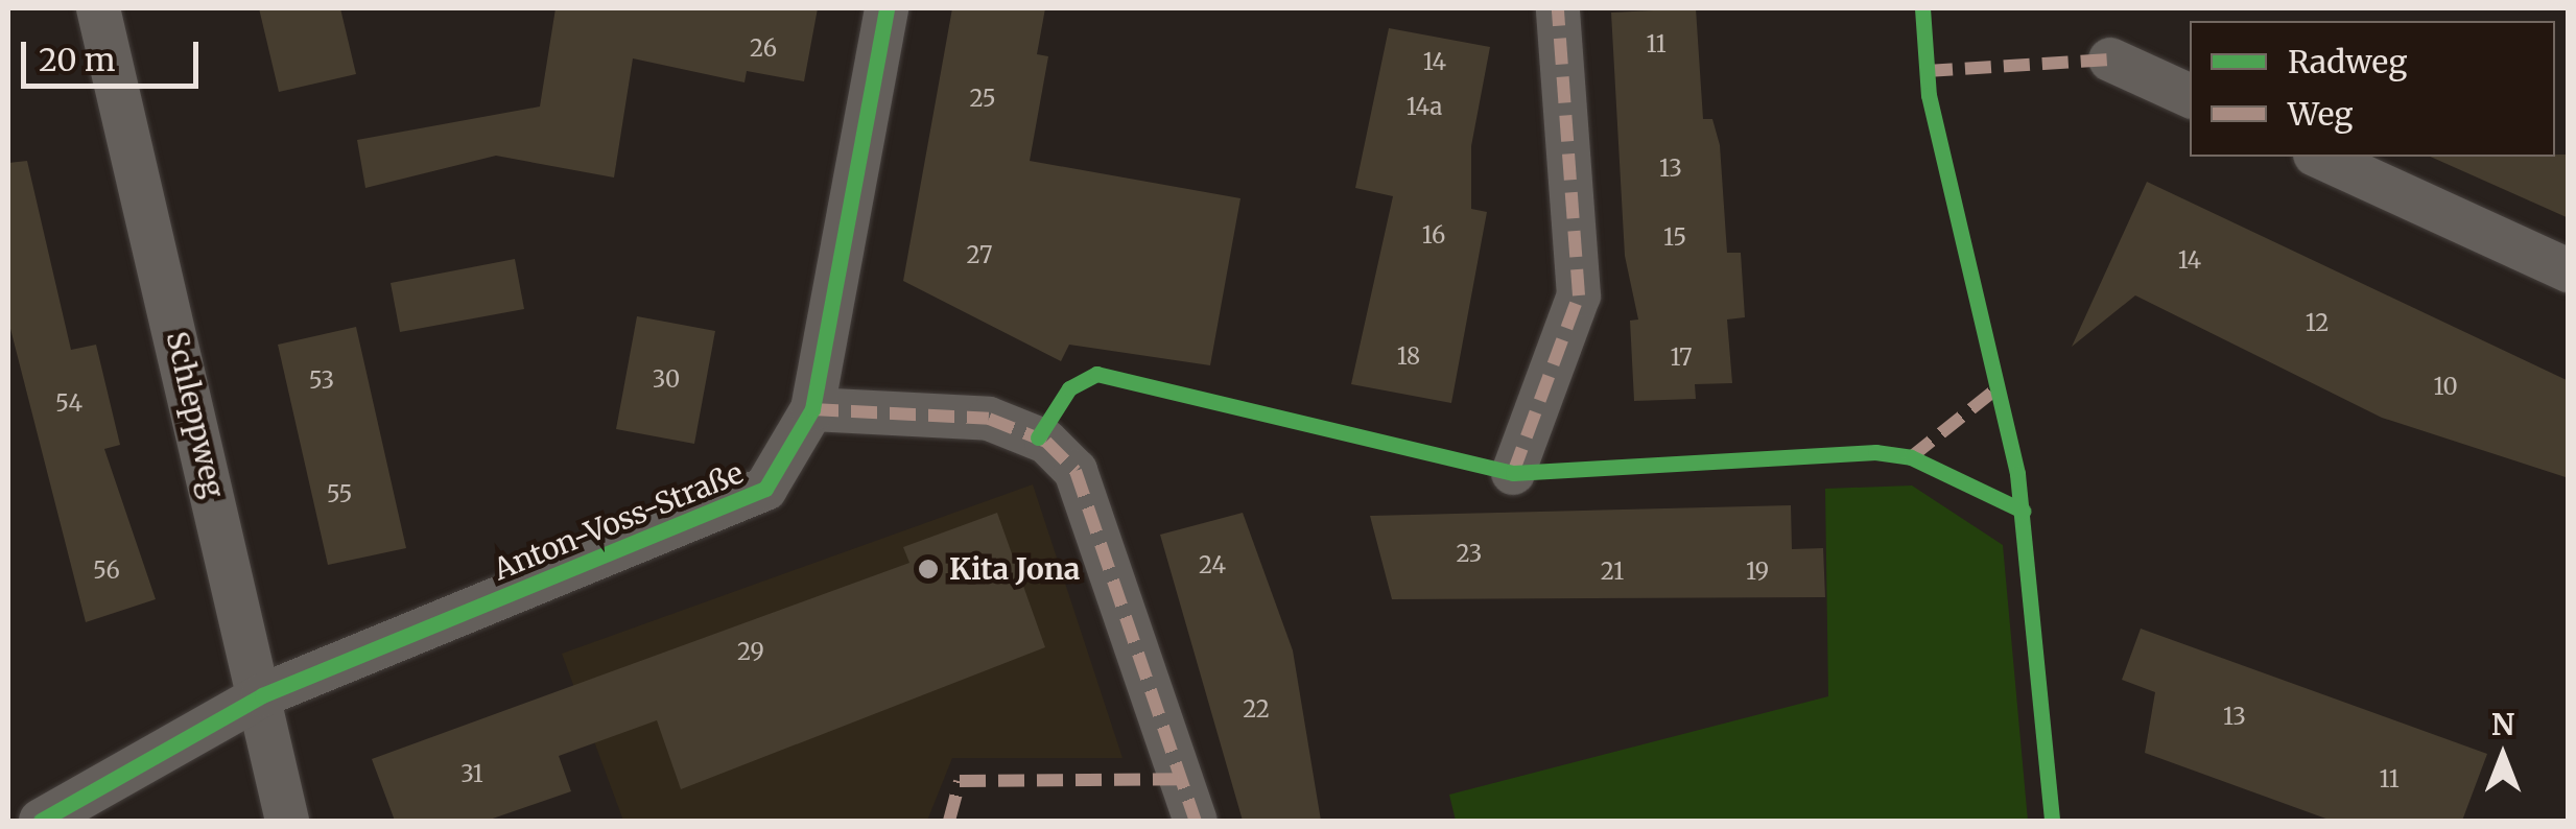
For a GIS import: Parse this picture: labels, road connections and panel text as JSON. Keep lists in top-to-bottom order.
{
  "streets": {
    "street": ["Schleppweg", "Anton-Voss-Straße"]
  },
  "crossings": [
    ["Schleppweg", "Anton-Voss-Straße"]
  ],
  "places": ["Kita Jona"],
  "house_numbers": [
    "11",
    "26",
    "14",
    "25",
    "14a",
    "13",
    "16",
    "15",
    "27",
    "14",
    "12",
    "18",
    "17",
    "30",
    "53",
    "10",
    "54",
    "55",
    "23",
    "24",
    "56",
    "21",
    "19",
    "29",
    "22",
    "13",
    "31",
    "11"
  ],
  "legend": ["Radweg", "Weg"],
  "scale_bar": "20 m",
  "north": "top"
}
